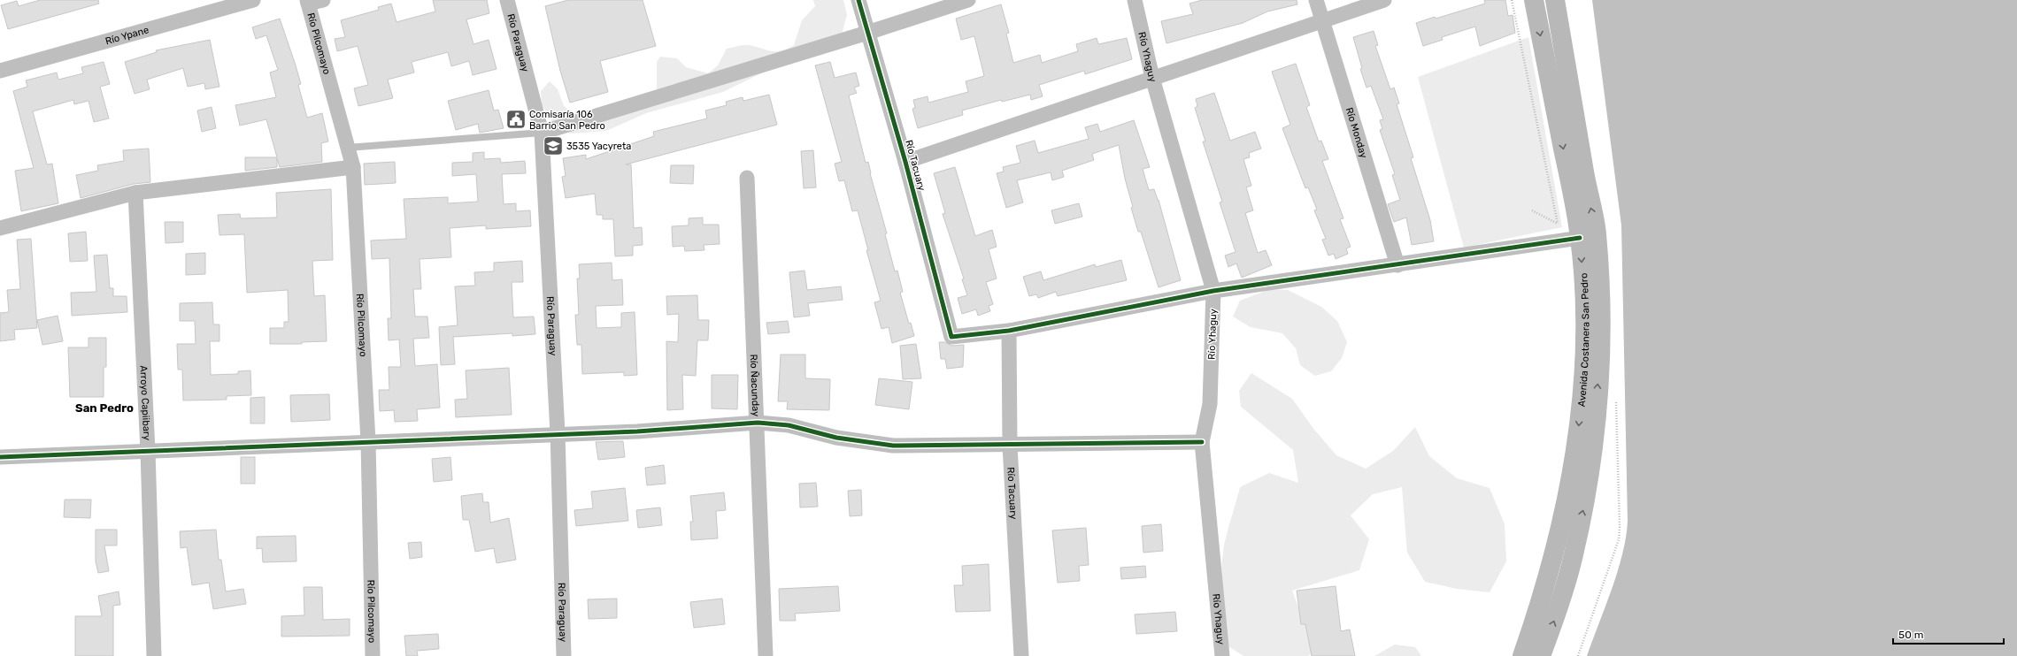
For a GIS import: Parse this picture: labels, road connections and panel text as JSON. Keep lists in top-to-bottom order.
{
  "streets": {
    "main road": ["Avenida Costanera San Pedro"],
    "street": [
      "Río Ypane",
      "Río Paraguay",
      "Río Pilcomayo",
      "Río Yhaguy",
      "Río Monday",
      "Río Tacuary",
      "Río Ñacunday",
      "Arroyo Capiibary"
    ]
  },
  "districts": ["San Pedro"],
  "places": {
    "public building": ["Comisaría 106 Barrio San Pedro"],
    "school or university": ["3535 Yacyreta"]
  },
  "scale_bar": "50 m"
}
